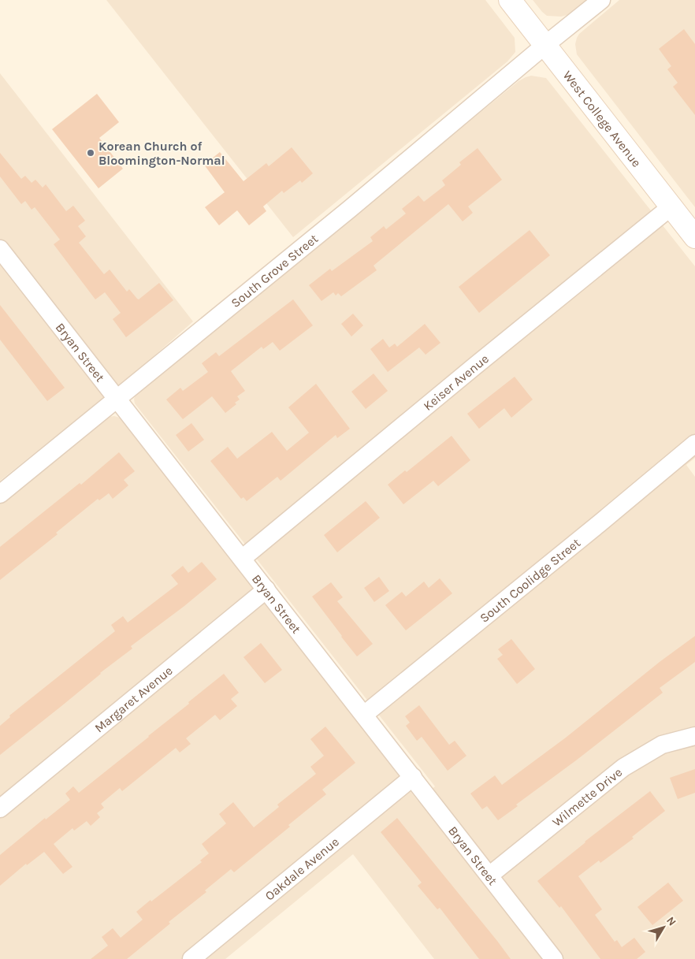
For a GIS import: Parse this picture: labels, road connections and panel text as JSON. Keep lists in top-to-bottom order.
{
  "streets": {
    "main road": ["West College Avenue"],
    "street": [
      "South Grove Street",
      "Bryan Street",
      "Keiser Avenue",
      "South Coolidge Street",
      "Margaret Avenue",
      "Wilmette Drive",
      "Oakdale Avenue"
    ]
  },
  "crossings": [
    ["West College Avenue", "South Grove Street"],
    ["West College Avenue", "Keiser Avenue"],
    ["South Grove Street", "Bryan Street"],
    ["Bryan Street", "Keiser Avenue"],
    ["Bryan Street", "South Coolidge Street"],
    ["Bryan Street", "Margaret Avenue"],
    ["Bryan Street", "Wilmette Drive"],
    ["Bryan Street", "Oakdale Avenue"]
  ],
  "places": ["Korean Church of Bloomington-Normal"],
  "north": "top right"
}
